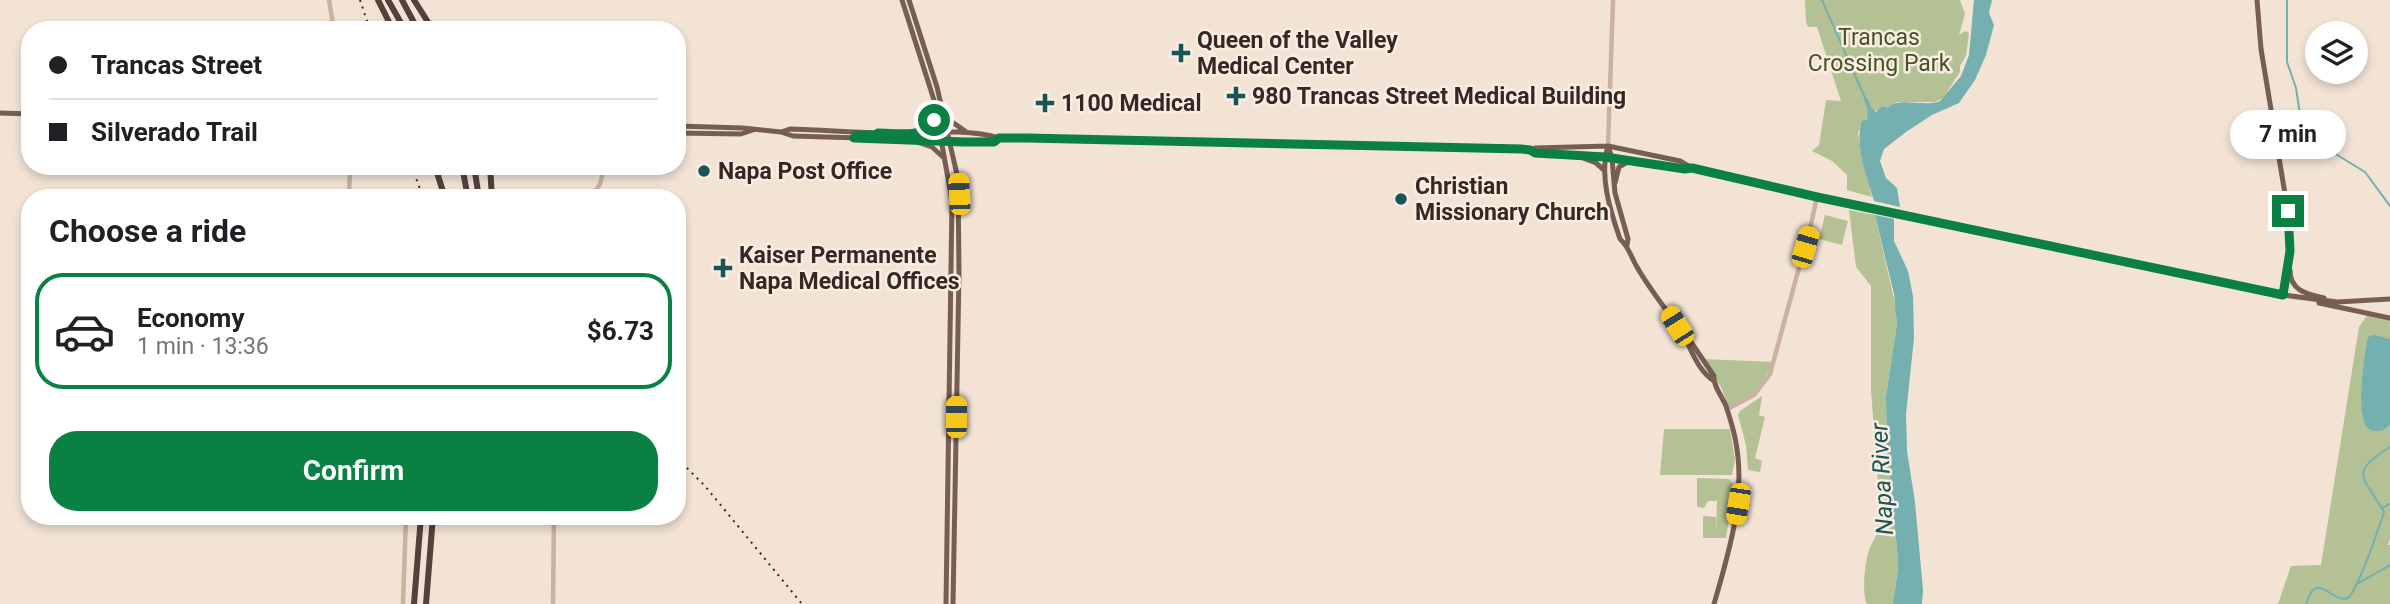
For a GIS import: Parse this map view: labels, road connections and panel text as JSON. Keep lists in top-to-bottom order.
{
  "water": ["Napa River"],
  "parks": ["Trancas Crossing Park"],
  "places": {
    "health": [
      "Queen of the Valley Medical Center",
      "980 Trancas Street Medical Building",
      "1100 Medical",
      "Kaiser Permanente Napa Medical Offices"
    ],
    "other": ["Napa Post Office", "Christian Missionary Church"]
  },
  "page": {
    "banner": ["Trancas Street", "Silverado Trail"],
    "bubble": "7 min",
    "heading": "Choose a ride",
    "list": [
      {
        "name": "Economy",
        "note": "1 min · 13:36",
        "value": "$6.73"
      }
    ],
    "buttons": "Confirm"
  }
}
